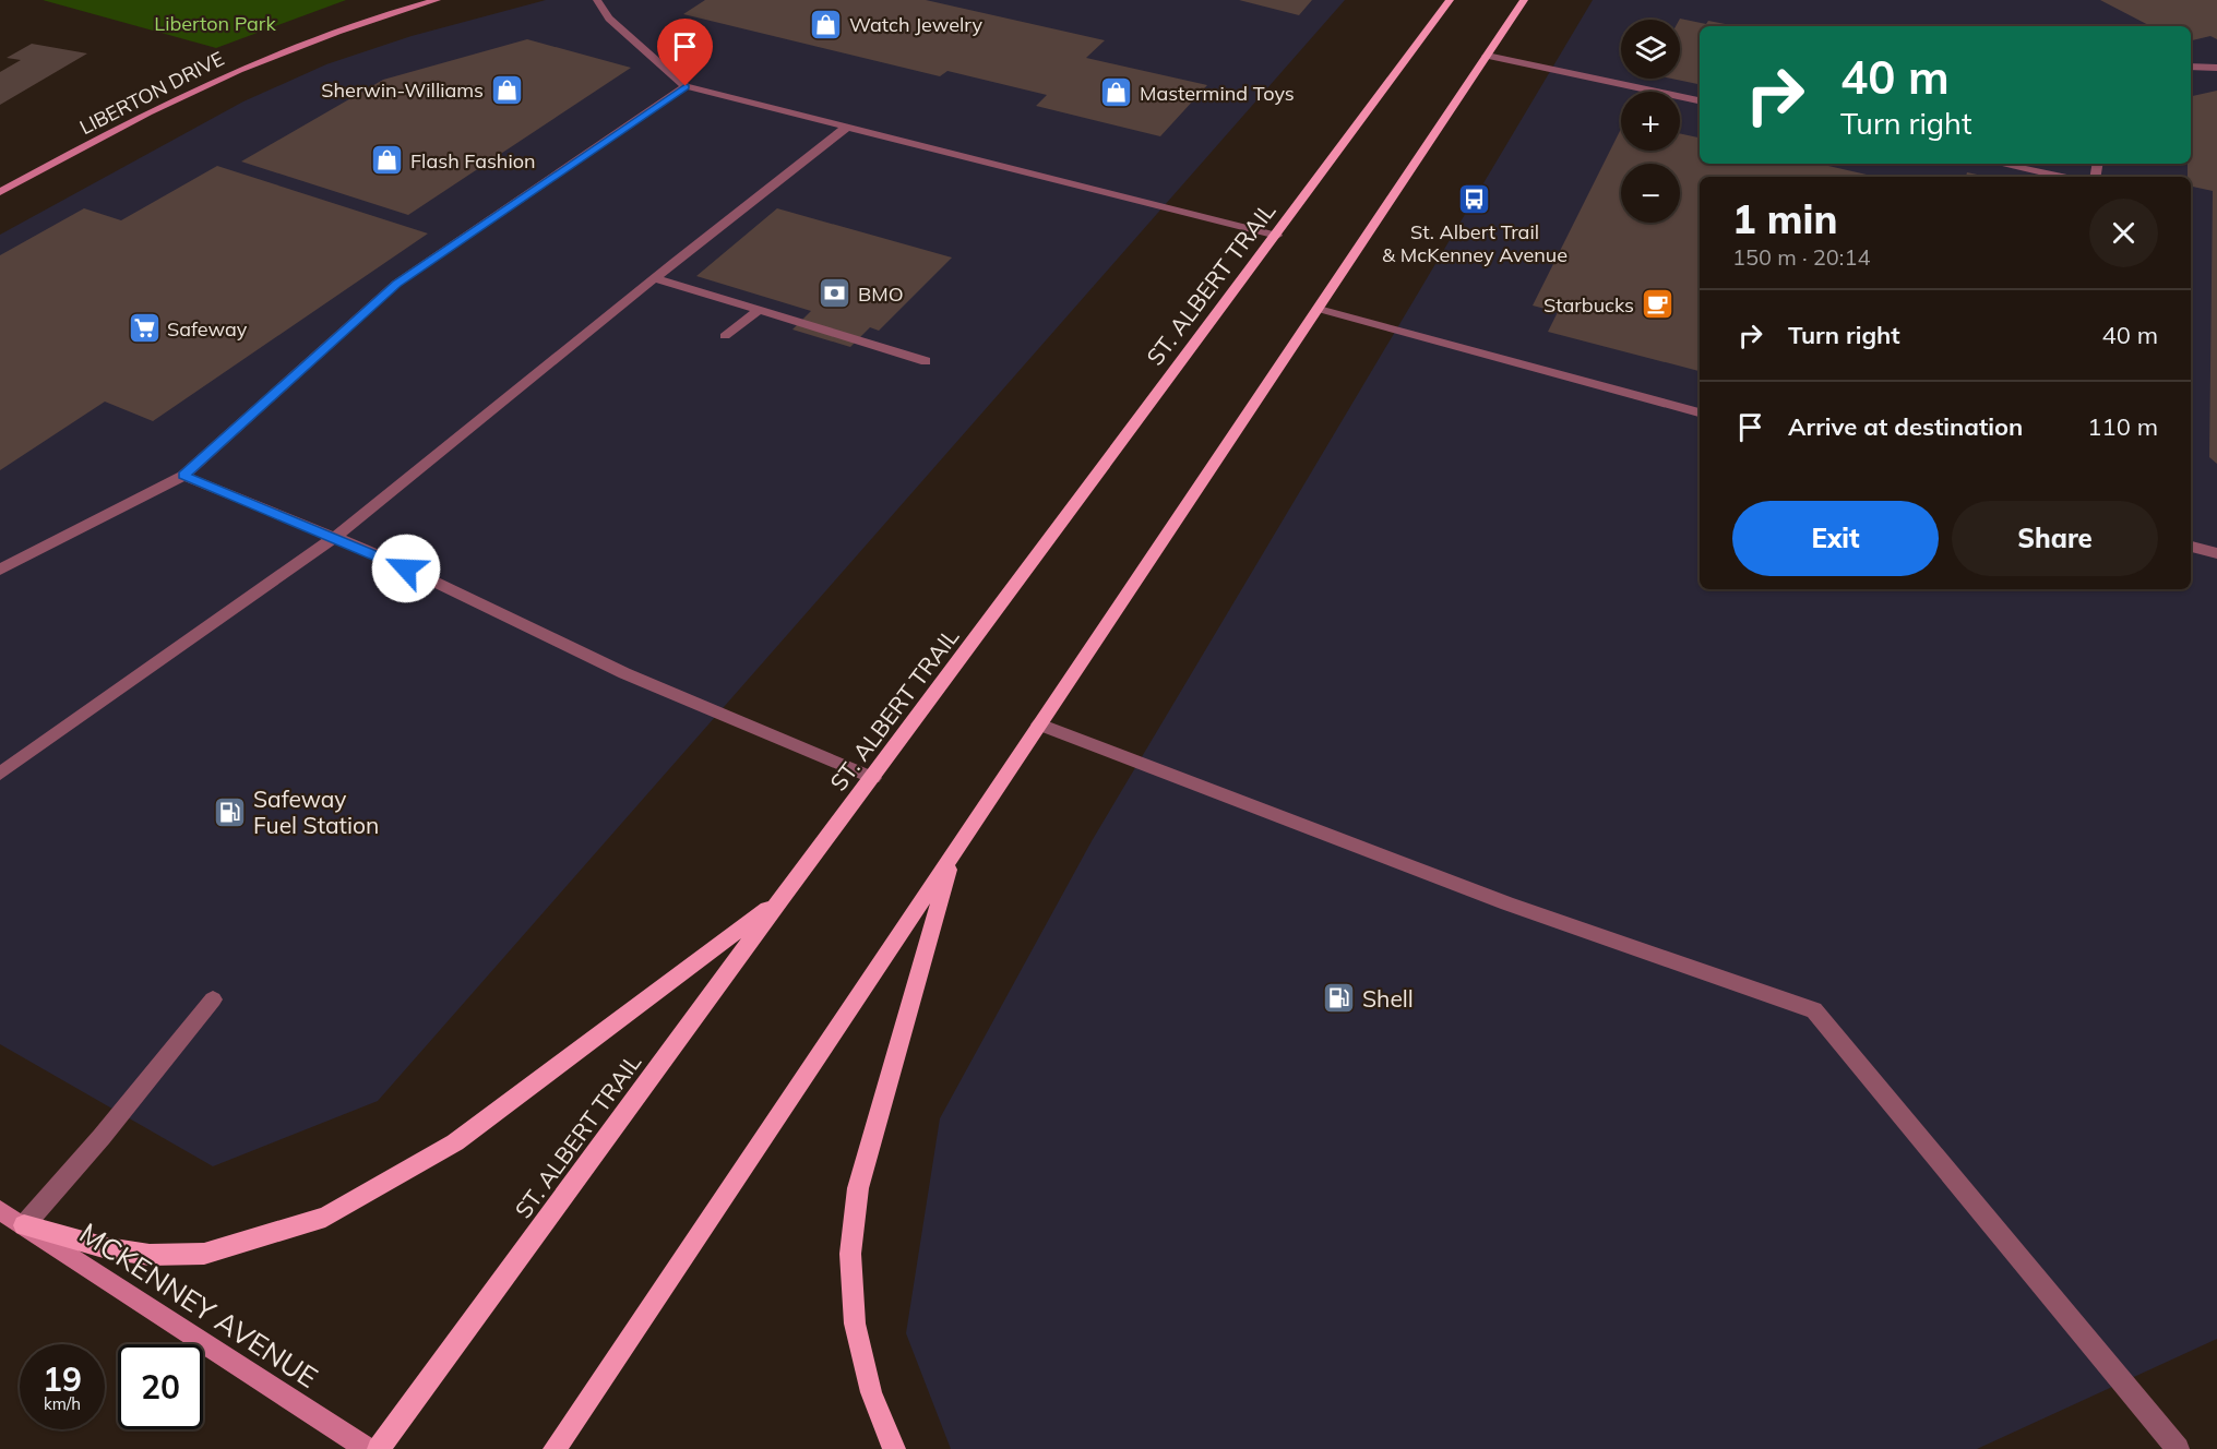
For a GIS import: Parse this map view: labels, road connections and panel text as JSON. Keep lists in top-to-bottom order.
{
  "streets": {
    "main road": ["ST. ALBERT TRAIL"],
    "street": ["LIBERTON DRIVE", "MCKENNEY AVENUE"]
  },
  "parks": ["Liberton Park"],
  "places": {
    "shop": [
      "Watch Jewelry",
      "Sherwin-Williams",
      "Mastermind Toys",
      "Flash Fashion"
    ],
    "bus stop": ["St. Albert Trail & McKenney Avenue"],
    "bank": ["BMO"],
    "cafe": ["Starbucks"],
    "supermarket": ["Safeway"],
    "fuel station": ["Safeway Fuel Station", "Shell"]
  },
  "page": {
    "map_buttons": ["+", "−"],
    "turn": ["40 m", "Turn right"],
    "heading": ["1 min", "150 m · 20:14"],
    "list": [
      {
        "name": "Turn right",
        "value": "40 m"
      },
      {
        "name": "Arrive at destination",
        "value": "110 m"
      }
    ],
    "buttons": ["Exit", "Share"],
    "speed": "19 km/h",
    "limit": "20"
  }
}
